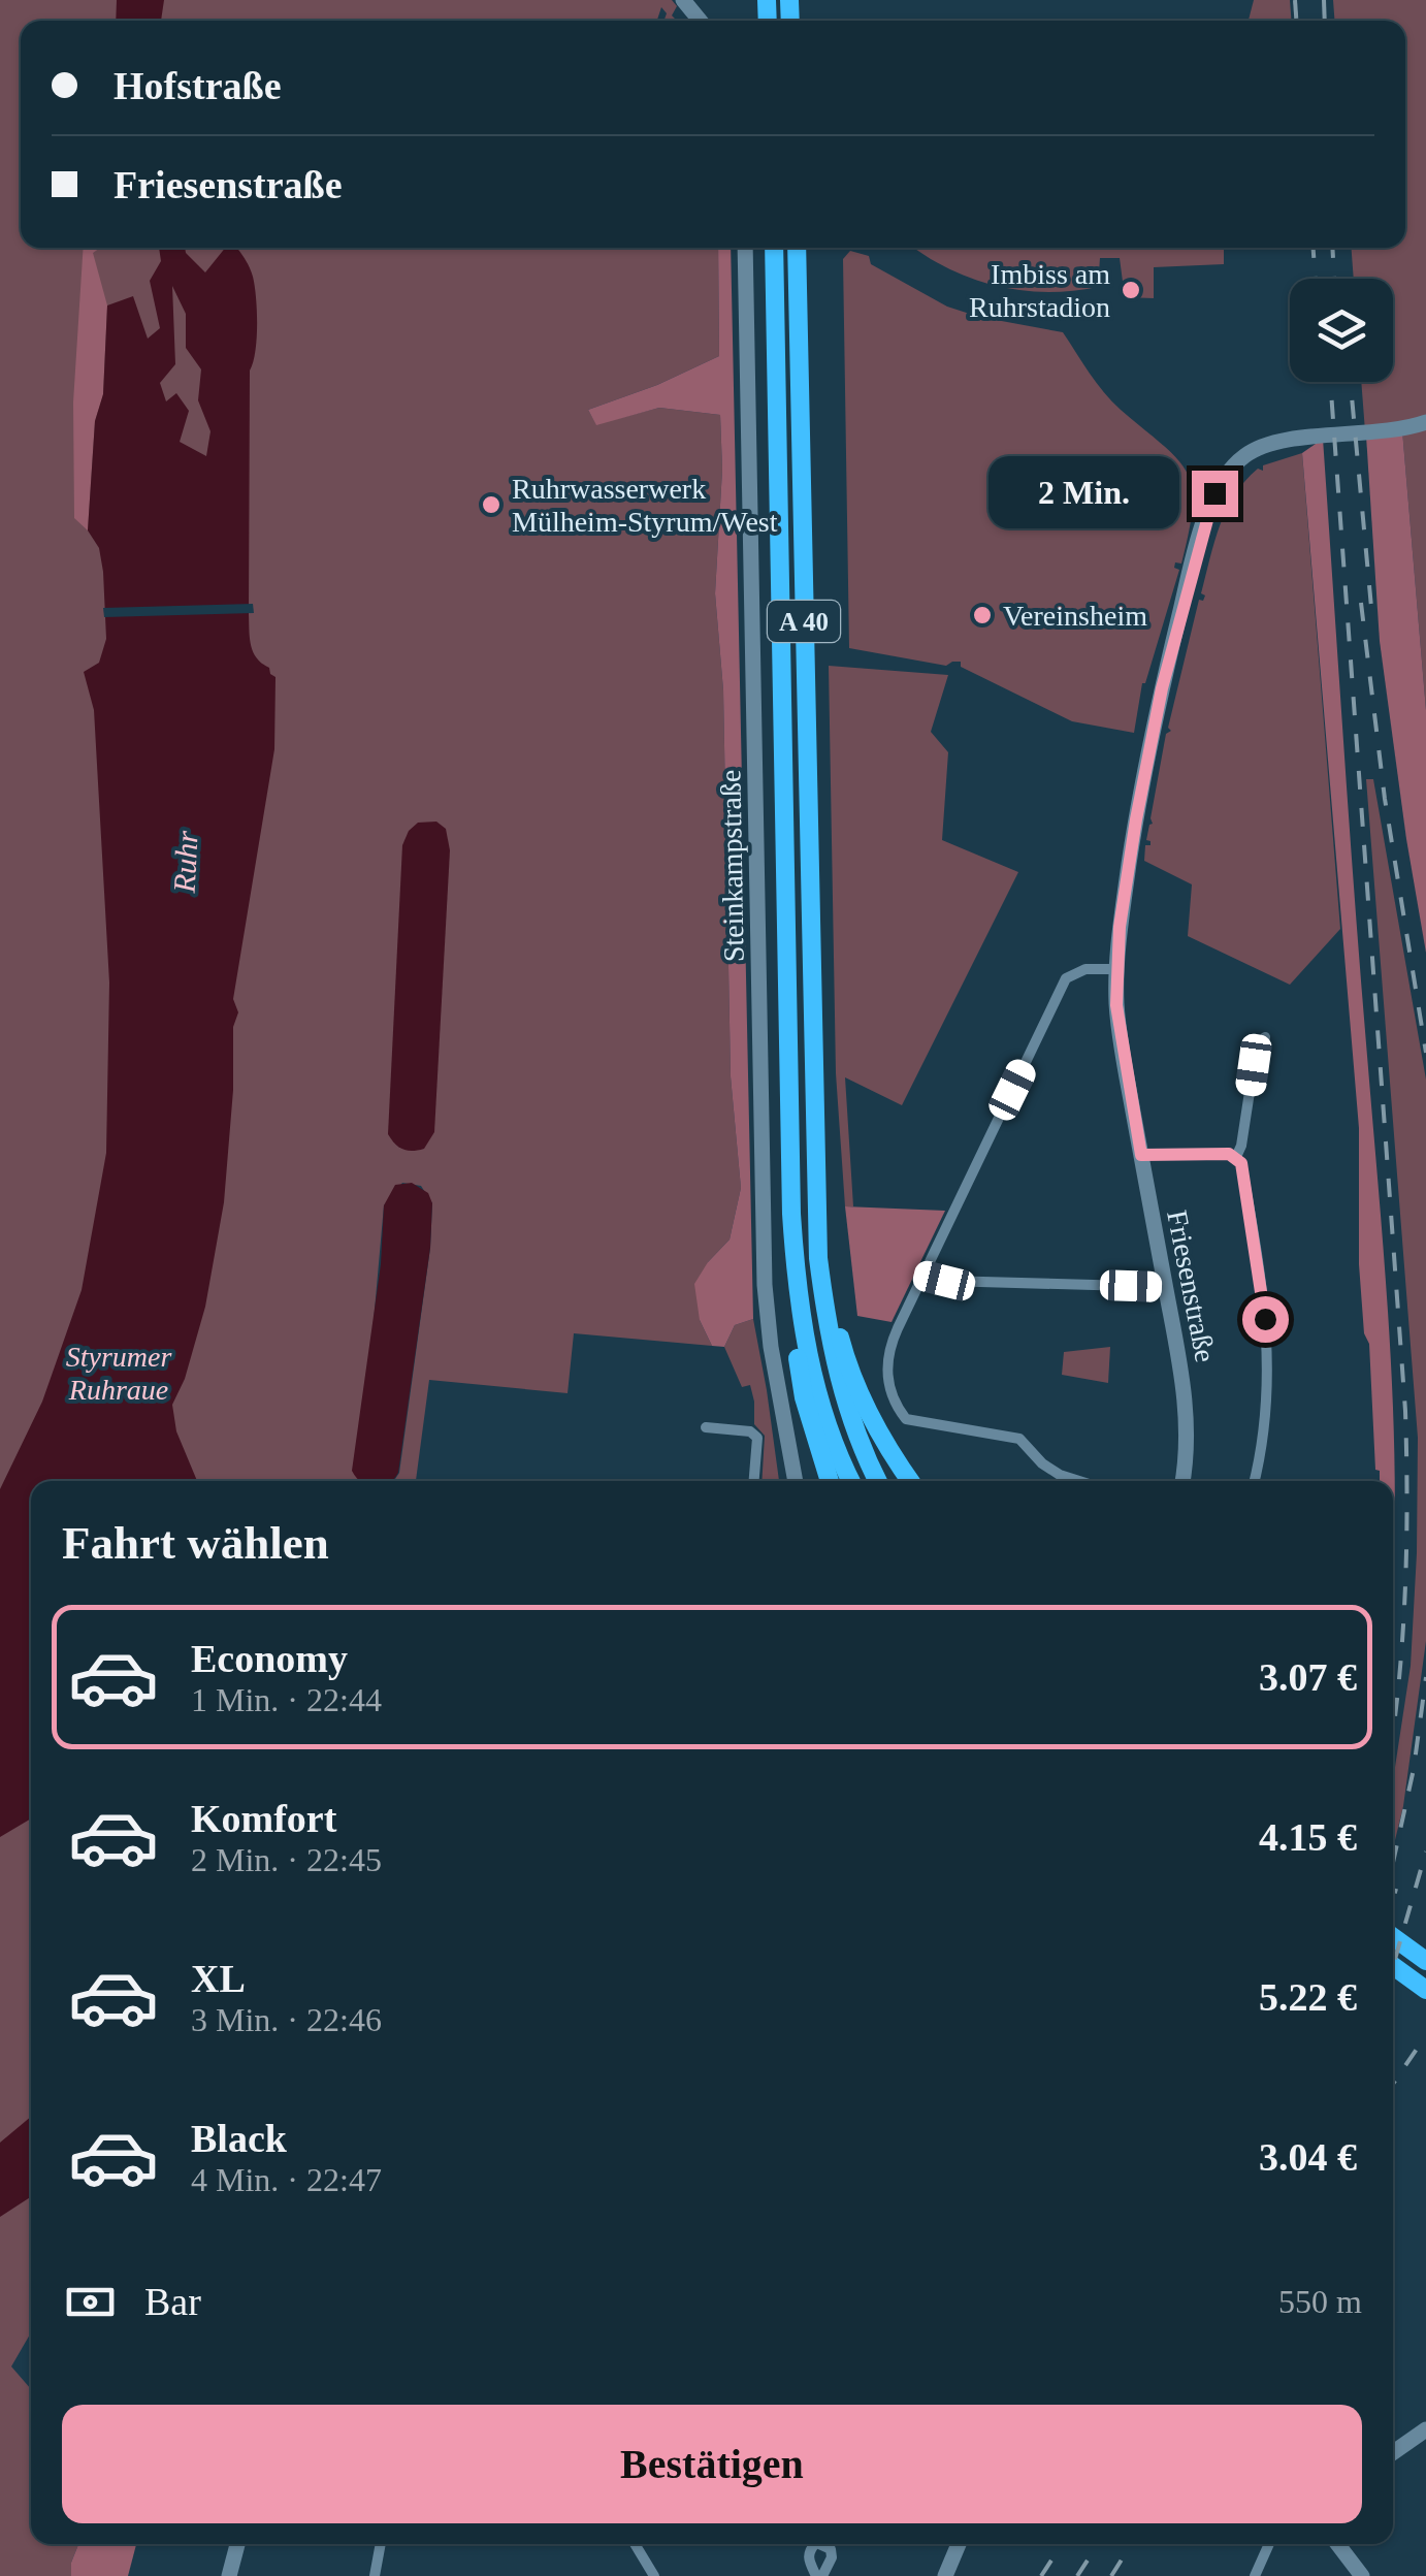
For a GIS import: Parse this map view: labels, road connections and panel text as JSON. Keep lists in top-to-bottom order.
{
  "streets": {
    "highway": ["A 40"],
    "street": ["Steinkampstraße", "Friesenstraße"]
  },
  "water": ["Ruhr"],
  "parks": ["Styrumer Ruhraue"],
  "places": ["Imbiss am Ruhrstadion", "Ruhrwasserwerk Mülheim-Styrum/West", "Vereinsheim"],
  "page": {
    "banner": ["Hofstraße", "Friesenstraße"],
    "bubble": "2 Min.",
    "heading": "Fahrt wählen",
    "list": [
      {
        "name": "Economy",
        "note": "1 Min. · 22:44",
        "value": "3.07 €"
      },
      {
        "name": "Komfort",
        "note": "2 Min. · 22:45",
        "value": "4.15 €"
      },
      {
        "name": "XL",
        "note": "3 Min. · 22:46",
        "value": "5.22 €"
      },
      {
        "name": "Black",
        "note": "4 Min. · 22:47",
        "value": "3.04 €"
      }
    ],
    "pay": ["Bar", "550 m"],
    "buttons": "Bestätigen"
  }
}
